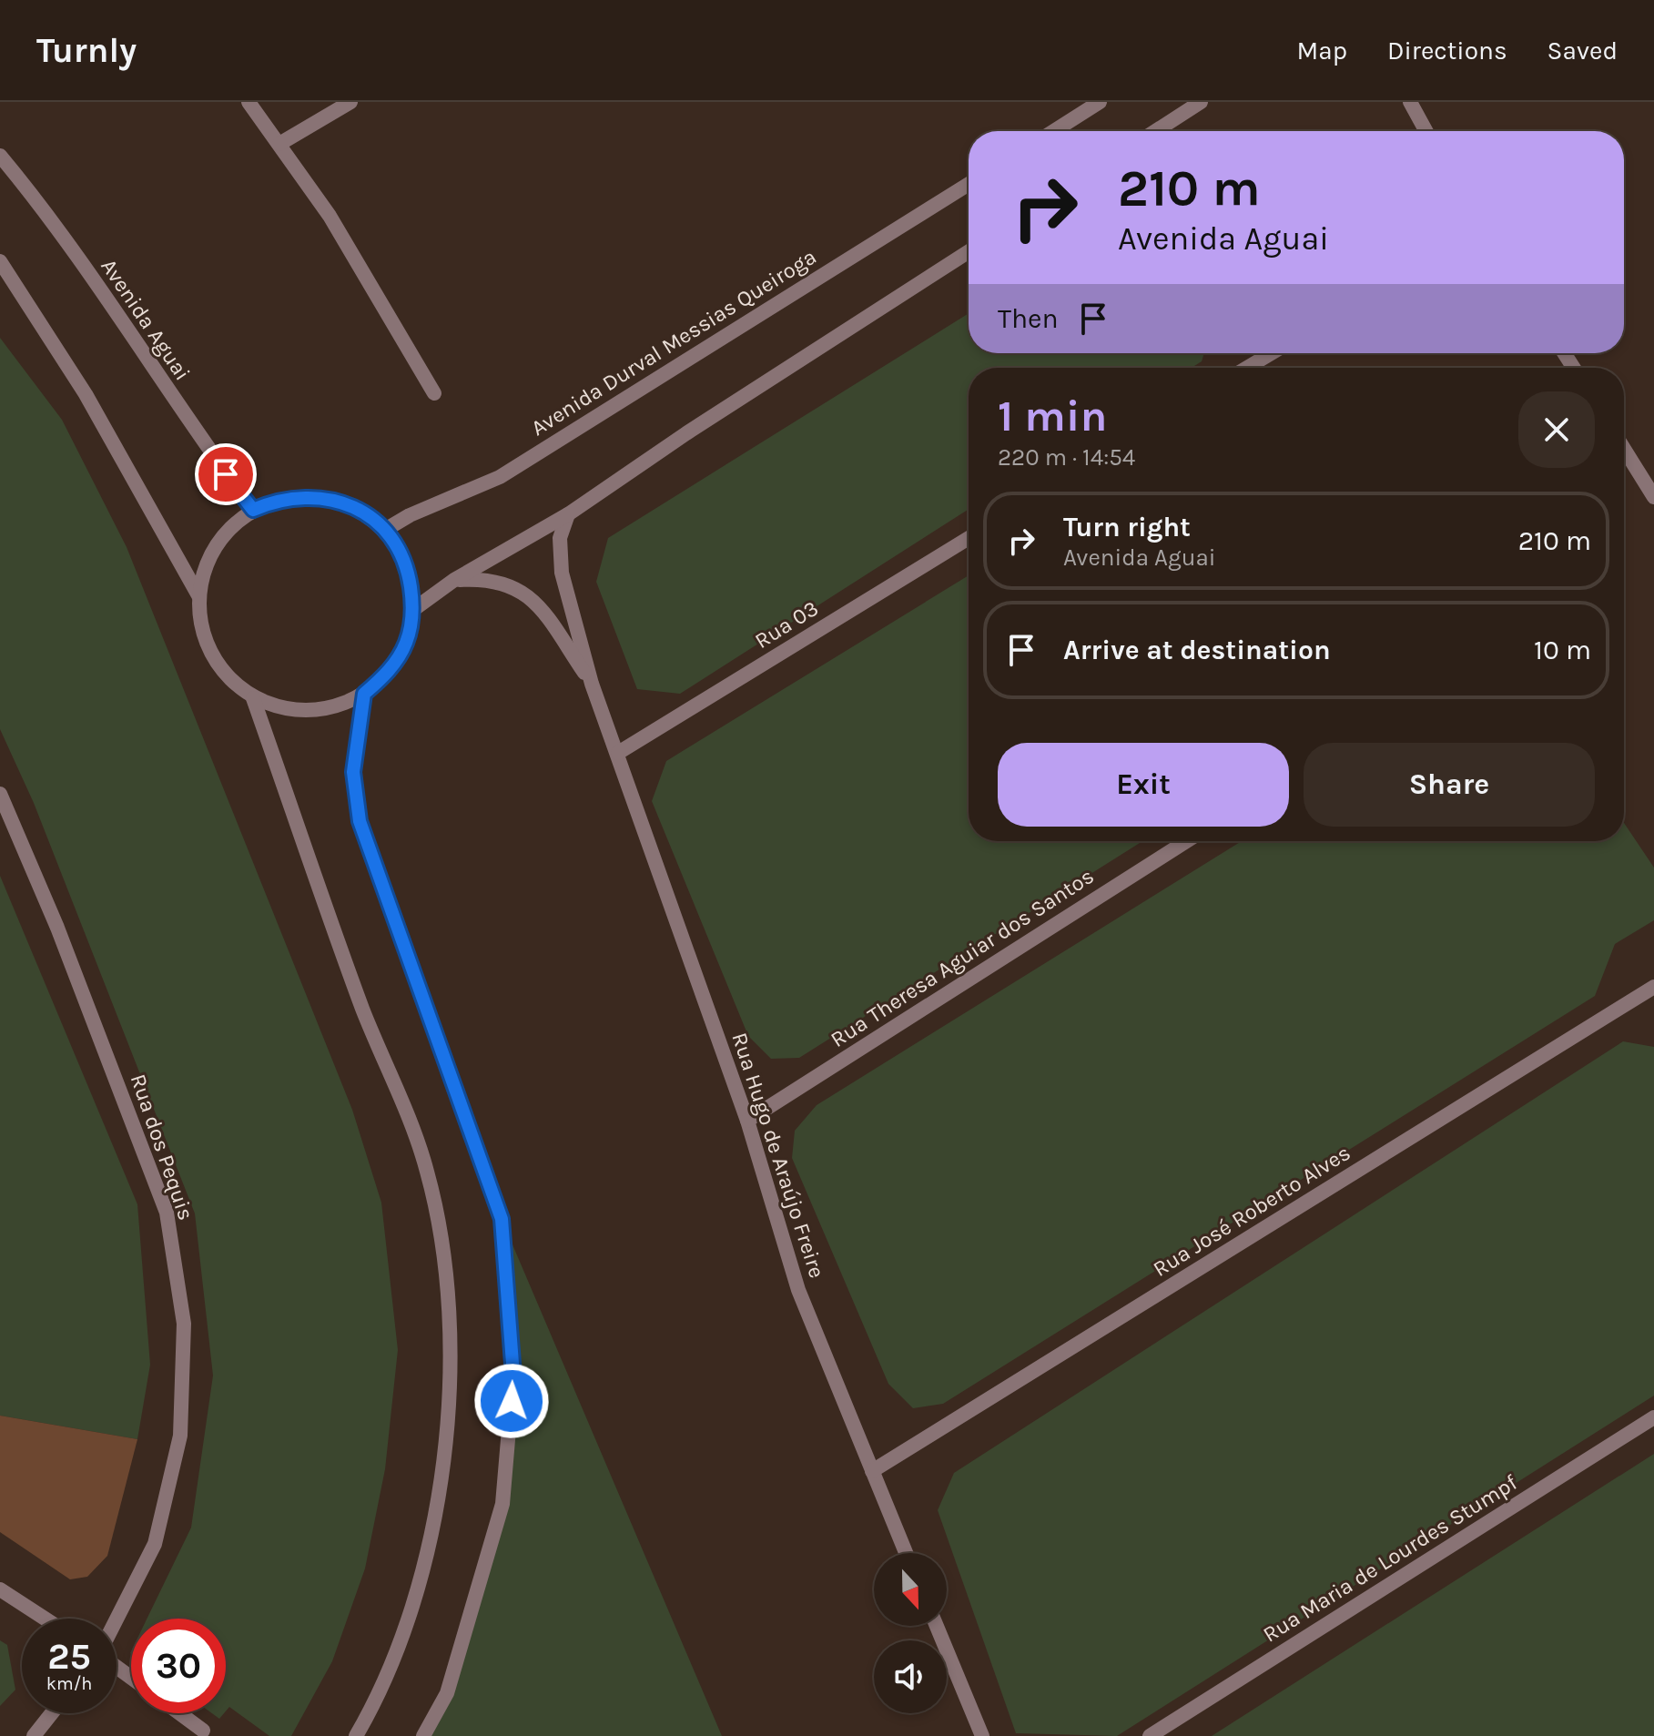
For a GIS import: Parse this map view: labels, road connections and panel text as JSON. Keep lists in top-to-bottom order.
{
  "streets": {
    "street": [
      "Avenida Aguai",
      "Avenida Durval Messias Queiroga",
      "Rua 03",
      "Rua Theresa Aguiar dos Santos",
      "Rua dos Pequis",
      "Rua Hugo de Araújo Freire",
      "Rua José Roberto Alves",
      "Rua Maria de Lourdes Stumpf"
    ]
  },
  "crossings": [
    ["Avenida Aguai", "Avenida Durval Messias Queiroga"],
    ["Rua 03", "Rua Hugo de Araújo Freire"],
    ["Rua Theresa Aguiar dos Santos", "Rua Hugo de Araújo Freire"],
    ["Rua Hugo de Araújo Freire", "Rua José Roberto Alves"]
  ],
  "north": "bottom",
  "page": {
    "header": "Turnly",
    "nav": ["Map", "Directions", "Saved"],
    "turn": ["210 m", "Avenida Aguai"],
    "then": "Then",
    "heading": ["1 min", "220 m · 14:54"],
    "list": [
      {
        "name": "Turn right",
        "note": "Avenida Aguai",
        "value": "210 m"
      },
      {
        "name": "Arrive at destination",
        "value": "10 m"
      }
    ],
    "buttons": ["Exit", "Share"],
    "speed": "25 km/h",
    "limit": "30"
  }
}
